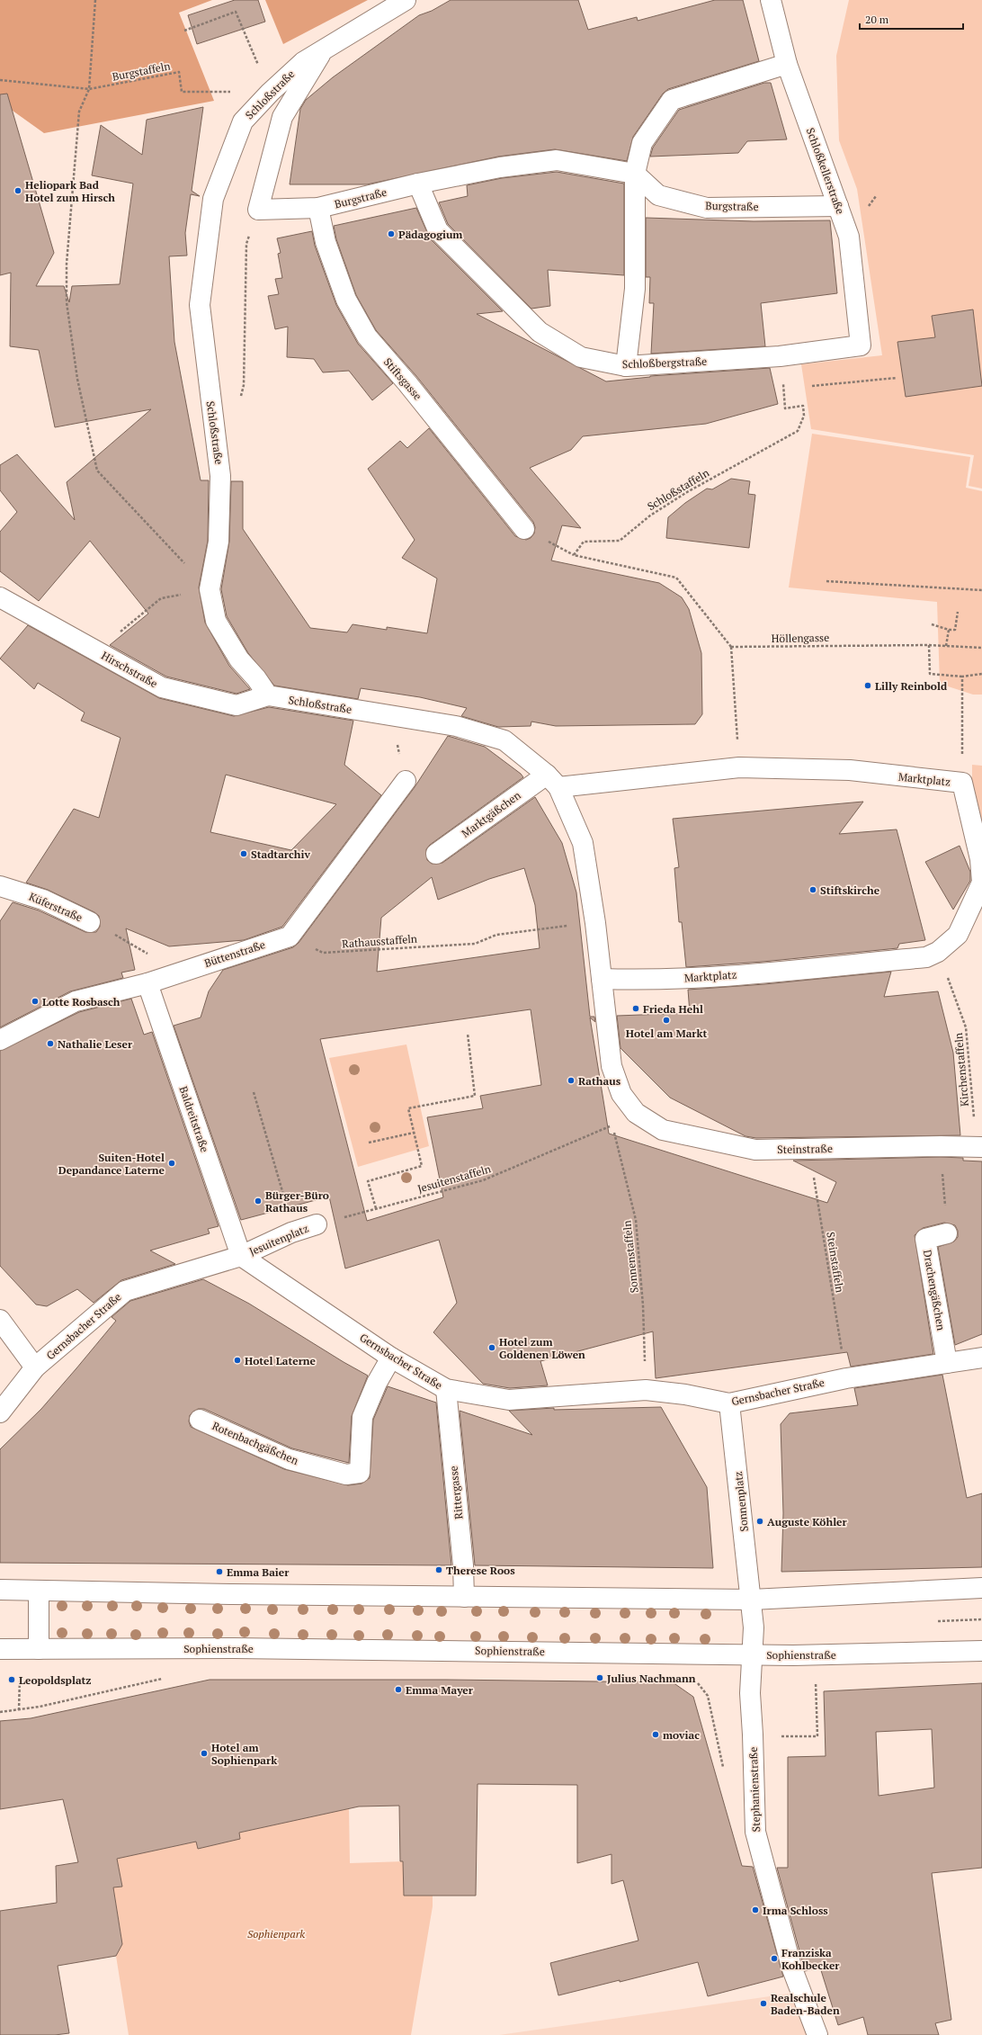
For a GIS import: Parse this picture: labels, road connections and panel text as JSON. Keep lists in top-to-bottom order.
{
  "streets": {
    "street": [
      "Schloßstraße",
      "Schloßkellerstraße",
      "Burgstraße",
      "Schloßbergstraße",
      "Stiftsgasse",
      "Hirschstraße",
      "Marktplatz",
      "Marktgäßchen",
      "Küferstraße",
      "Büttenstraße",
      "Baldreitstraße",
      "Steinstraße",
      "Jesuitenplatz",
      "Drachengäßchen",
      "Gernsbacher Straße",
      "Rotenbachgäßchen",
      "Rittergasse",
      "Sonnenplatz",
      "Sophienstraße",
      "Stephanienstraße"
    ],
    "path": [
      "Burgstaffeln",
      "Schloßstaffeln",
      "Höllengasse",
      "Rathausstaffeln",
      "Kirchenstaffeln",
      "Jesuitenstaffeln",
      "Sonnenstaffeln",
      "Steinstaffeln"
    ]
  },
  "crossings": [
    ["Burgstaffeln", "Schloßstraße"],
    ["Schloßstraße", "Hirschstraße"],
    ["Schloßstraße", "Marktplatz"],
    ["Schloßstraße", "Marktgäßchen"],
    ["Schloßkellerstraße", "Burgstraße"],
    ["Schloßkellerstraße", "Schloßbergstraße"],
    ["Burgstraße", "Schloßbergstraße"],
    ["Burgstraße", "Stiftsgasse"],
    ["Schloßstaffeln", "Höllengasse"],
    ["Marktplatz", "Marktgäßchen"],
    ["Marktplatz", "Kirchenstaffeln"],
    ["Marktplatz", "Steinstraße"],
    ["Rathausstaffeln", "Büttenstraße"],
    ["Büttenstraße", "Baldreitstraße"],
    ["Kirchenstaffeln", "Steinstraße"],
    ["Baldreitstraße", "Jesuitenplatz"],
    ["Baldreitstraße", "Gernsbacher Straße"],
    ["Steinstraße", "Steinstaffeln"],
    ["Jesuitenstaffeln", "Sonnenstaffeln"],
    ["Jesuitenplatz", "Gernsbacher Straße"],
    ["Sonnenstaffeln", "Gernsbacher Straße"],
    ["Steinstaffeln", "Gernsbacher Straße"],
    ["Drachengäßchen", "Gernsbacher Straße"],
    ["Gernsbacher Straße", "Rotenbachgäßchen"],
    ["Gernsbacher Straße", "Rittergasse"],
    ["Gernsbacher Straße", "Sonnenplatz"],
    ["Sonnenplatz", "Stephanienstraße"],
    ["Sophienstraße", "Stephanienstraße"]
  ],
  "parks": ["Sophienpark"],
  "places": [
    "Heliopark Bad Hotel zum Hirsch",
    "Pädagogium",
    "Lilly Reinbold",
    "Stadtarchiv",
    "Stiftskirche",
    "Lotte Rosbasch",
    "Frieda Hehl",
    "Hotel am Markt",
    "Nathalie Leser",
    "Rathaus",
    "Suiten-Hotel Depandance Laterne",
    "Bürger-Büro Rathaus",
    "Hotel zum Goldenen Löwen",
    "Hotel Laterne",
    "Auguste Köhler",
    "Therese Roos",
    "Emma Baier",
    "Julius Nachmann",
    "Leopoldsplatz",
    "Emma Mayer",
    "moviac",
    "Hotel am Sophienpark",
    "Irma Schloss",
    "Franziska Kohlbecker",
    "Realschule Baden-Baden"
  ],
  "scale_bar": "20 m"
}
